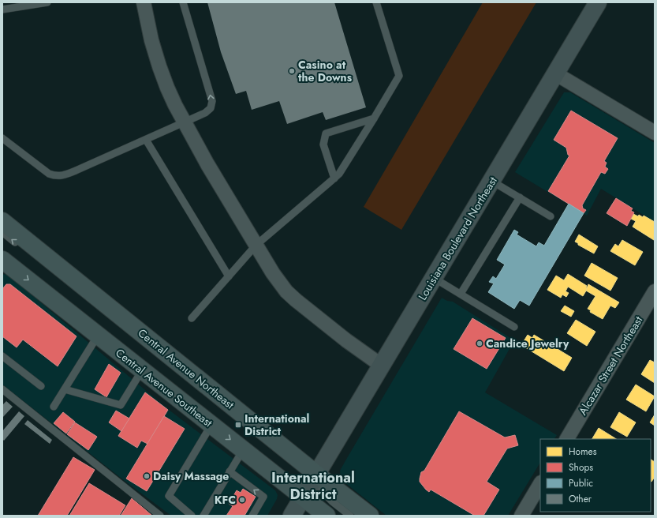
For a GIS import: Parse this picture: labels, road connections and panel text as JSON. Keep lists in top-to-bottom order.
{
  "streets": {
    "main road": ["Louisiana Boulevard Northeast", "Central Avenue Northeast", "Central Avenue Southeast"],
    "street": ["Alcazar Street Northeast"]
  },
  "crossings": [
    ["Louisiana Boulevard Northeast", "Central Avenue Northeast"],
    ["Louisiana Boulevard Northeast", "Central Avenue Southeast"]
  ],
  "one_way": ["Central Avenue Southeast"],
  "districts": ["International District"],
  "places": {
    "other": [
      "Casino at the Downs",
      "Candice Jewelry",
      "Daisy Massage",
      "KFC"
    ],
    "transit": ["International District"]
  },
  "legend": [
    "Homes",
    "Shops",
    "Public",
    "Other"
  ]
}
